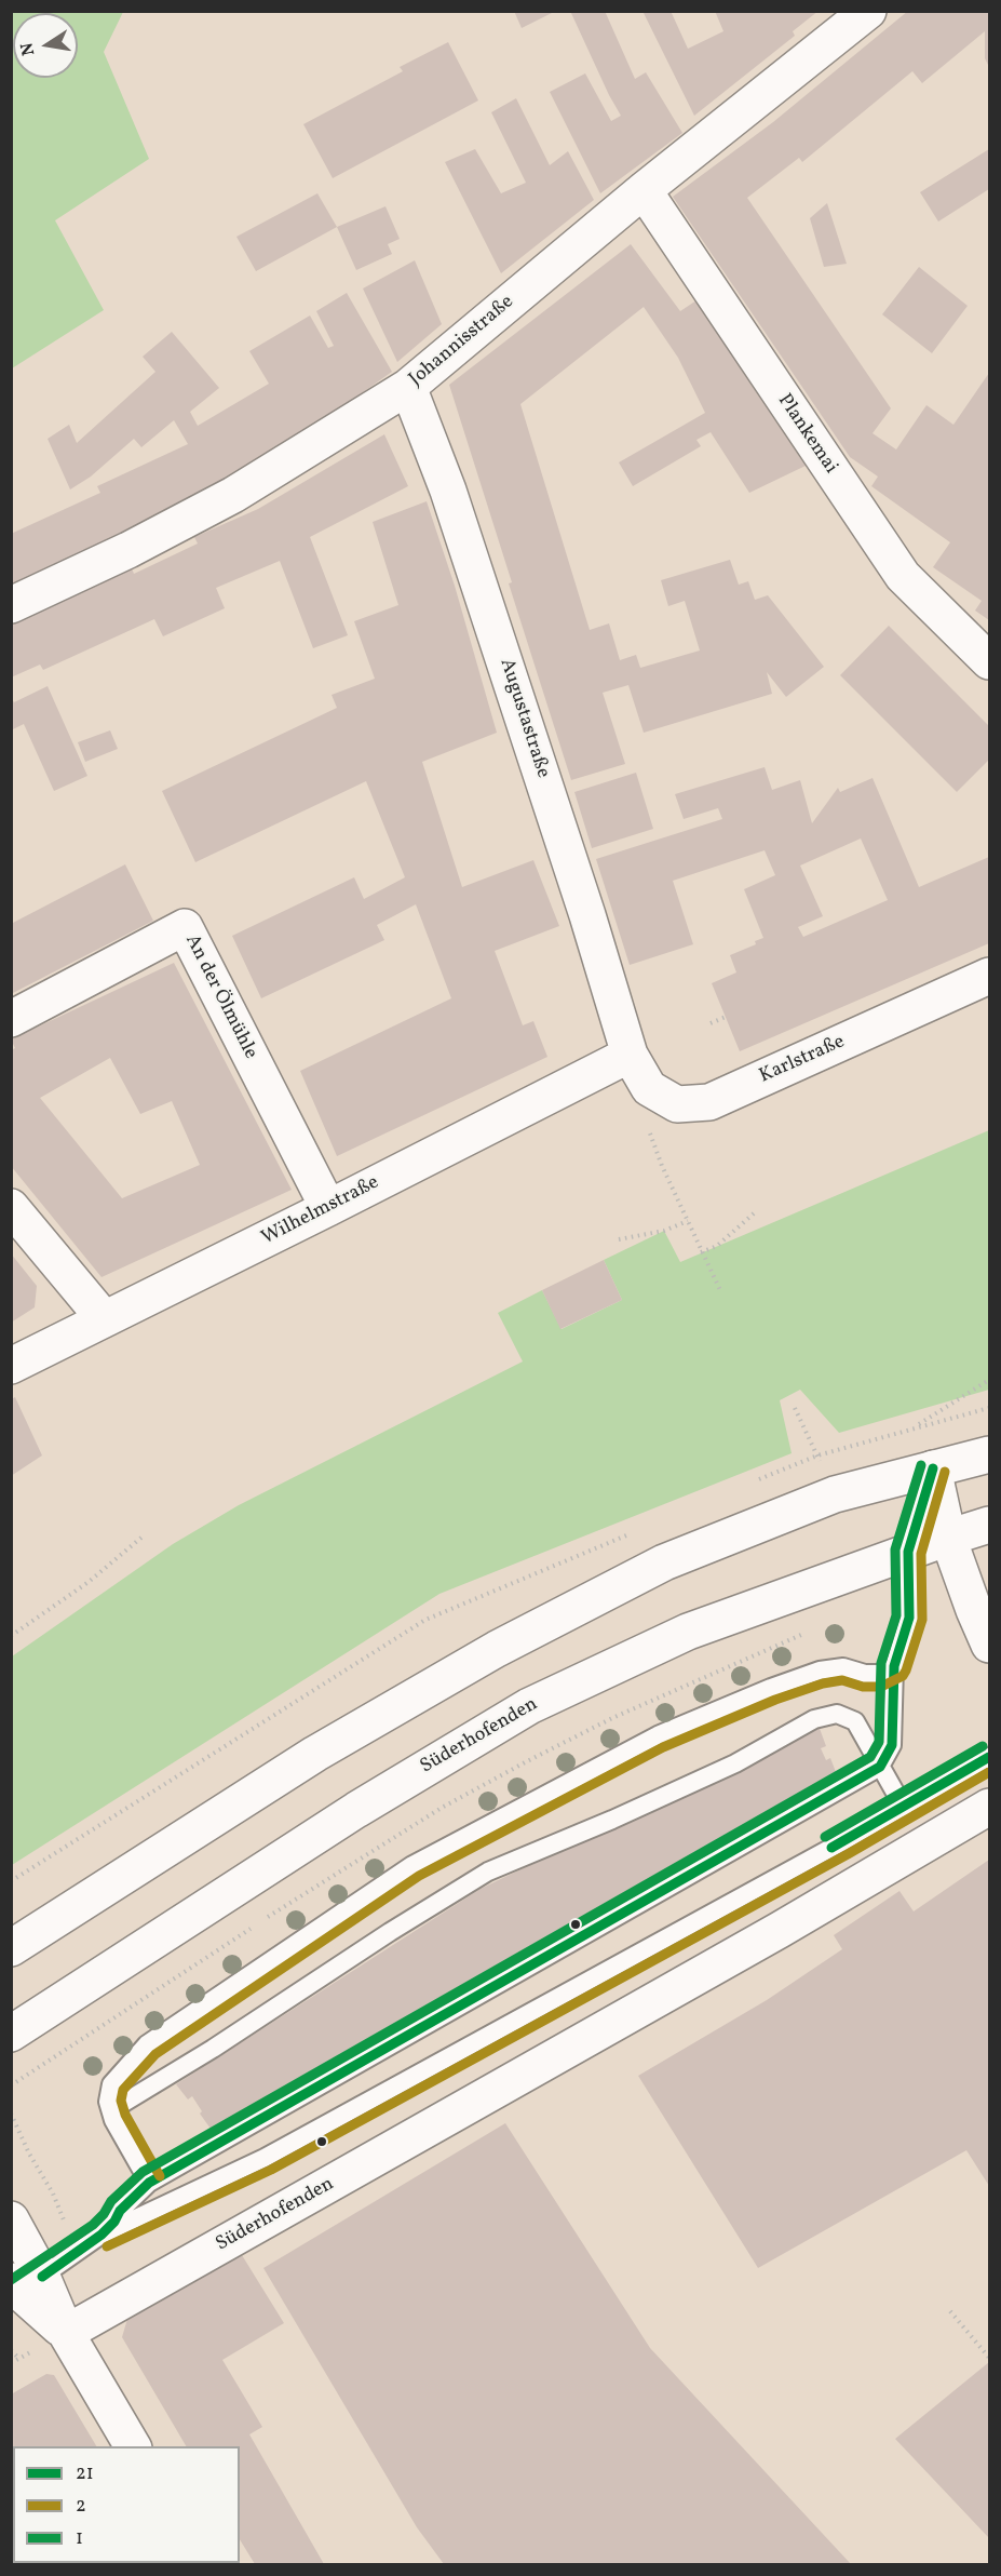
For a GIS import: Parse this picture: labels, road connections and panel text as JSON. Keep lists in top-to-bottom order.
{
  "streets": {
    "street": [
      "Johannisstraße",
      "Plankemai",
      "Augustastraße",
      "An der Ölmühle",
      "Karlstraße",
      "Wilhelmstraße",
      "Süderhofenden"
    ]
  },
  "crossings": [
    ["Johannisstraße", "Plankemai"],
    ["Johannisstraße", "Augustastraße"],
    ["Augustastraße", "Karlstraße"],
    ["Augustastraße", "Wilhelmstraße"],
    ["An der Ölmühle", "Wilhelmstraße"],
    ["Karlstraße", "Wilhelmstraße"]
  ],
  "lines": ["transit line 1", "transit line 21", "transit line 2"],
  "legend": ["21", "2", "1"],
  "north": "left"
}
